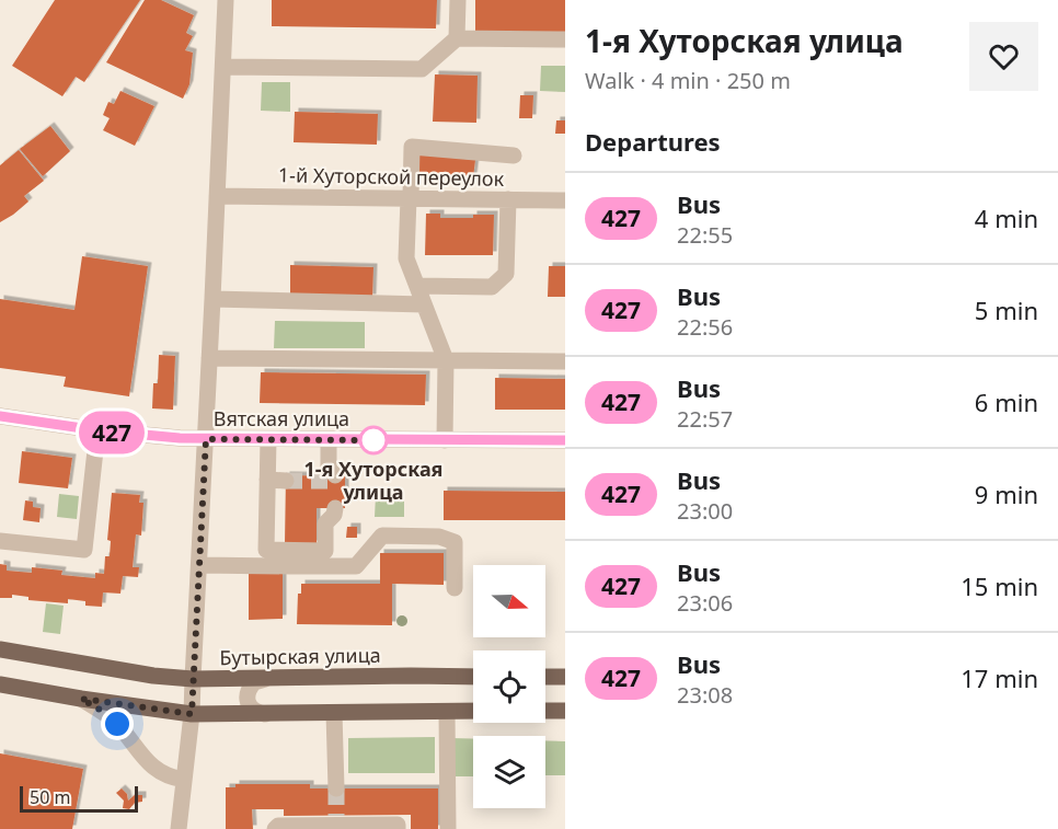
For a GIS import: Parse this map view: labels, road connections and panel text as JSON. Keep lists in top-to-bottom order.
{
  "streets": {
    "main road": ["Бутырская улица"],
    "street": ["1-й Хуторской переулок", "Вятская улица"]
  },
  "places": ["1-я Хуторская улица"],
  "lines": ["bus line 427"],
  "scale_bar": "50 m",
  "north": "right",
  "page": {
    "on_map": "427",
    "heading": [
      ["1-я Хуторская улица", "Walk · 4 min · 250 m"],
      "Departures"
    ],
    "list": [
      {
        "mark": "427",
        "name": "Bus",
        "note": "22:55",
        "value": "4 min"
      },
      {
        "mark": "427",
        "name": "Bus",
        "note": "22:56",
        "value": "5 min"
      },
      {
        "mark": "427",
        "name": "Bus",
        "note": "22:57",
        "value": "6 min"
      },
      {
        "mark": "427",
        "name": "Bus",
        "note": "23:00",
        "value": "9 min"
      },
      {
        "mark": "427",
        "name": "Bus",
        "note": "23:06",
        "value": "15 min"
      },
      {
        "mark": "427",
        "name": "Bus",
        "note": "23:08",
        "value": "17 min"
      }
    ],
    "scale": "50 m"
  }
}
